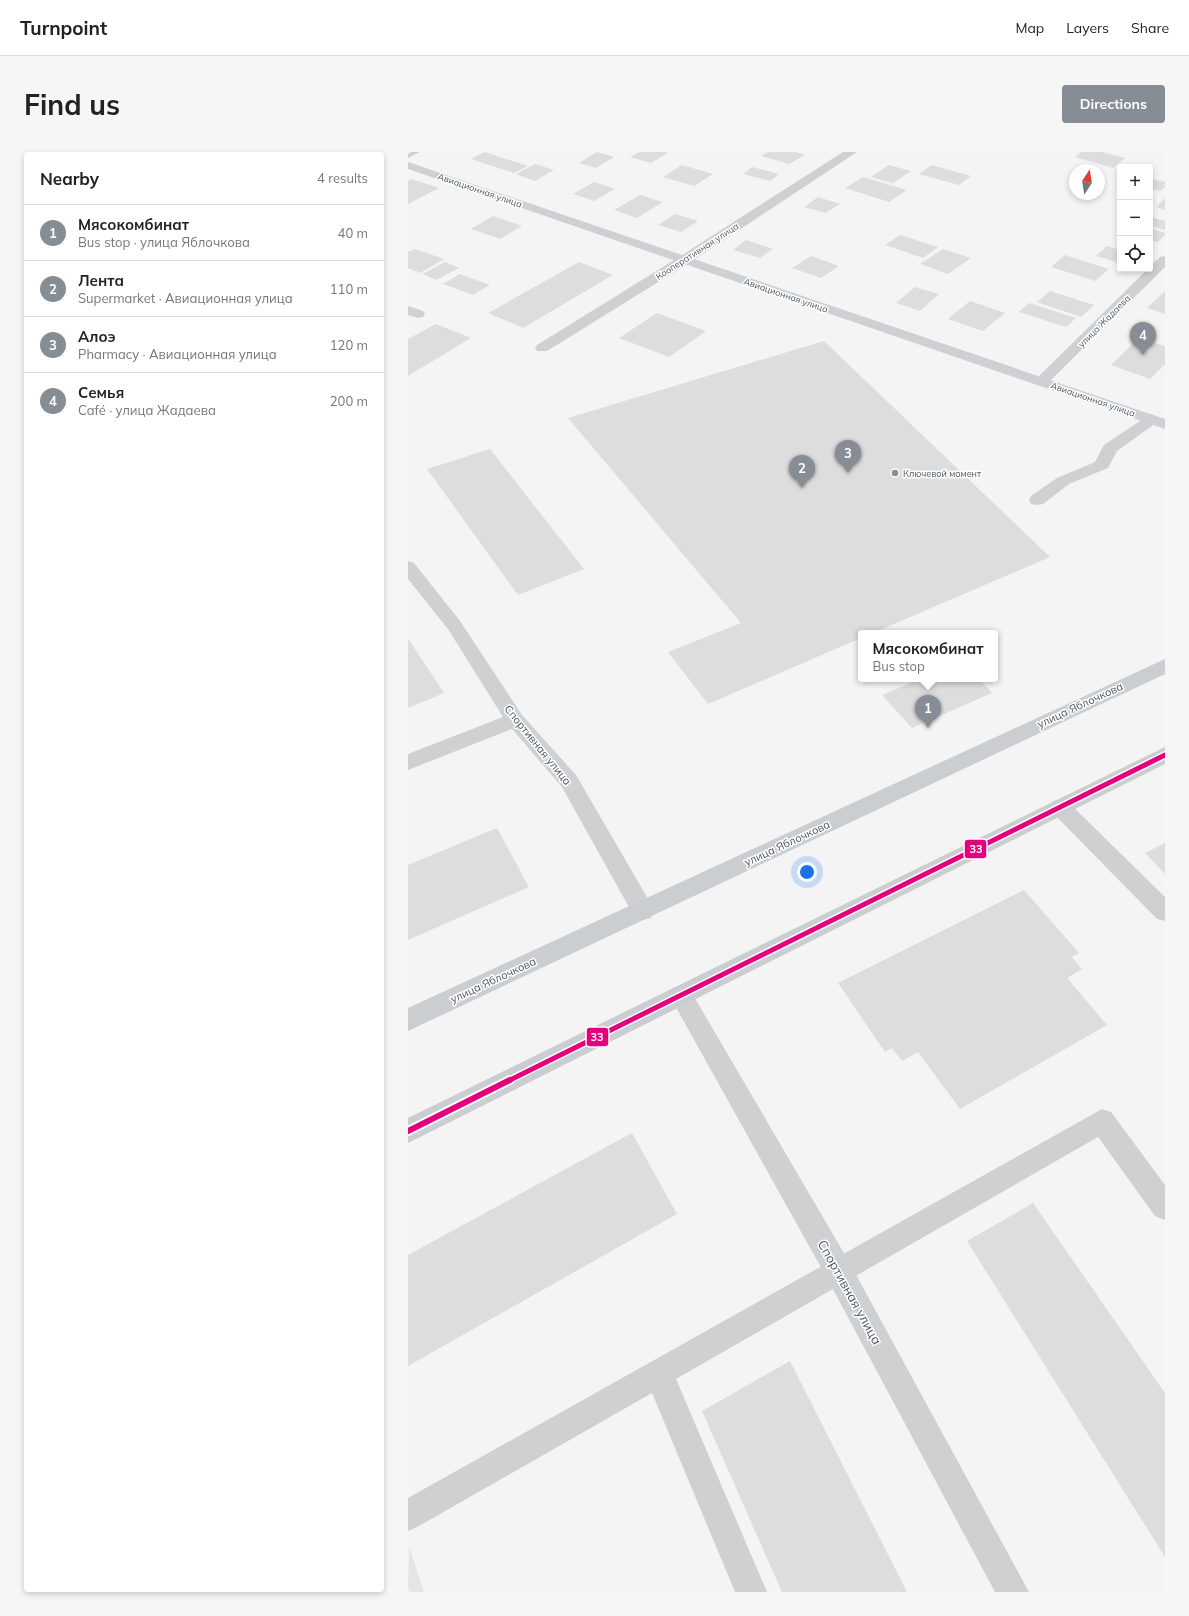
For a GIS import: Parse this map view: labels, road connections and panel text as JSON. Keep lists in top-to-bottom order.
{
  "streets": {
    "main road": ["Авиационная улица", "улица Яблочкова"],
    "street": ["Кооперативная улица", "улица Жадаева", "Спортивная улица"]
  },
  "crossings": [
    ["Авиационная улица", "Кооперативная улица"],
    ["Авиационная улица", "улица Жадаева"],
    ["улица Яблочкова", "Спортивная улица"]
  ],
  "places": ["Ключевой момент"],
  "lines": ["transit line 33"],
  "north": "top",
  "page": {
    "header": "Turnpoint",
    "nav": ["Map", "Layers", "Share"],
    "buttons": "Directions",
    "title": "Find us",
    "heading": ["Nearby", "4 results"],
    "map_buttons": ["+", "−"],
    "list": [
      {
        "mark": "1",
        "name": "Мясокомбинат",
        "note": "Bus stop · улица Яблочкова",
        "value": "40 m"
      },
      {
        "mark": "2",
        "name": "Лента",
        "note": "Supermarket · Авиационная улица",
        "value": "110 m"
      },
      {
        "mark": "3",
        "name": "Алоэ",
        "note": "Pharmacy · Авиационная улица",
        "value": "120 m"
      },
      {
        "mark": "4",
        "name": "Семья",
        "note": "Café · улица Жадаева",
        "value": "200 m"
      }
    ],
    "pins": [
      "4",
      "3",
      "2",
      "1"
    ],
    "popup": ["Мясокомбинат", "Bus stop"]
  }
}
